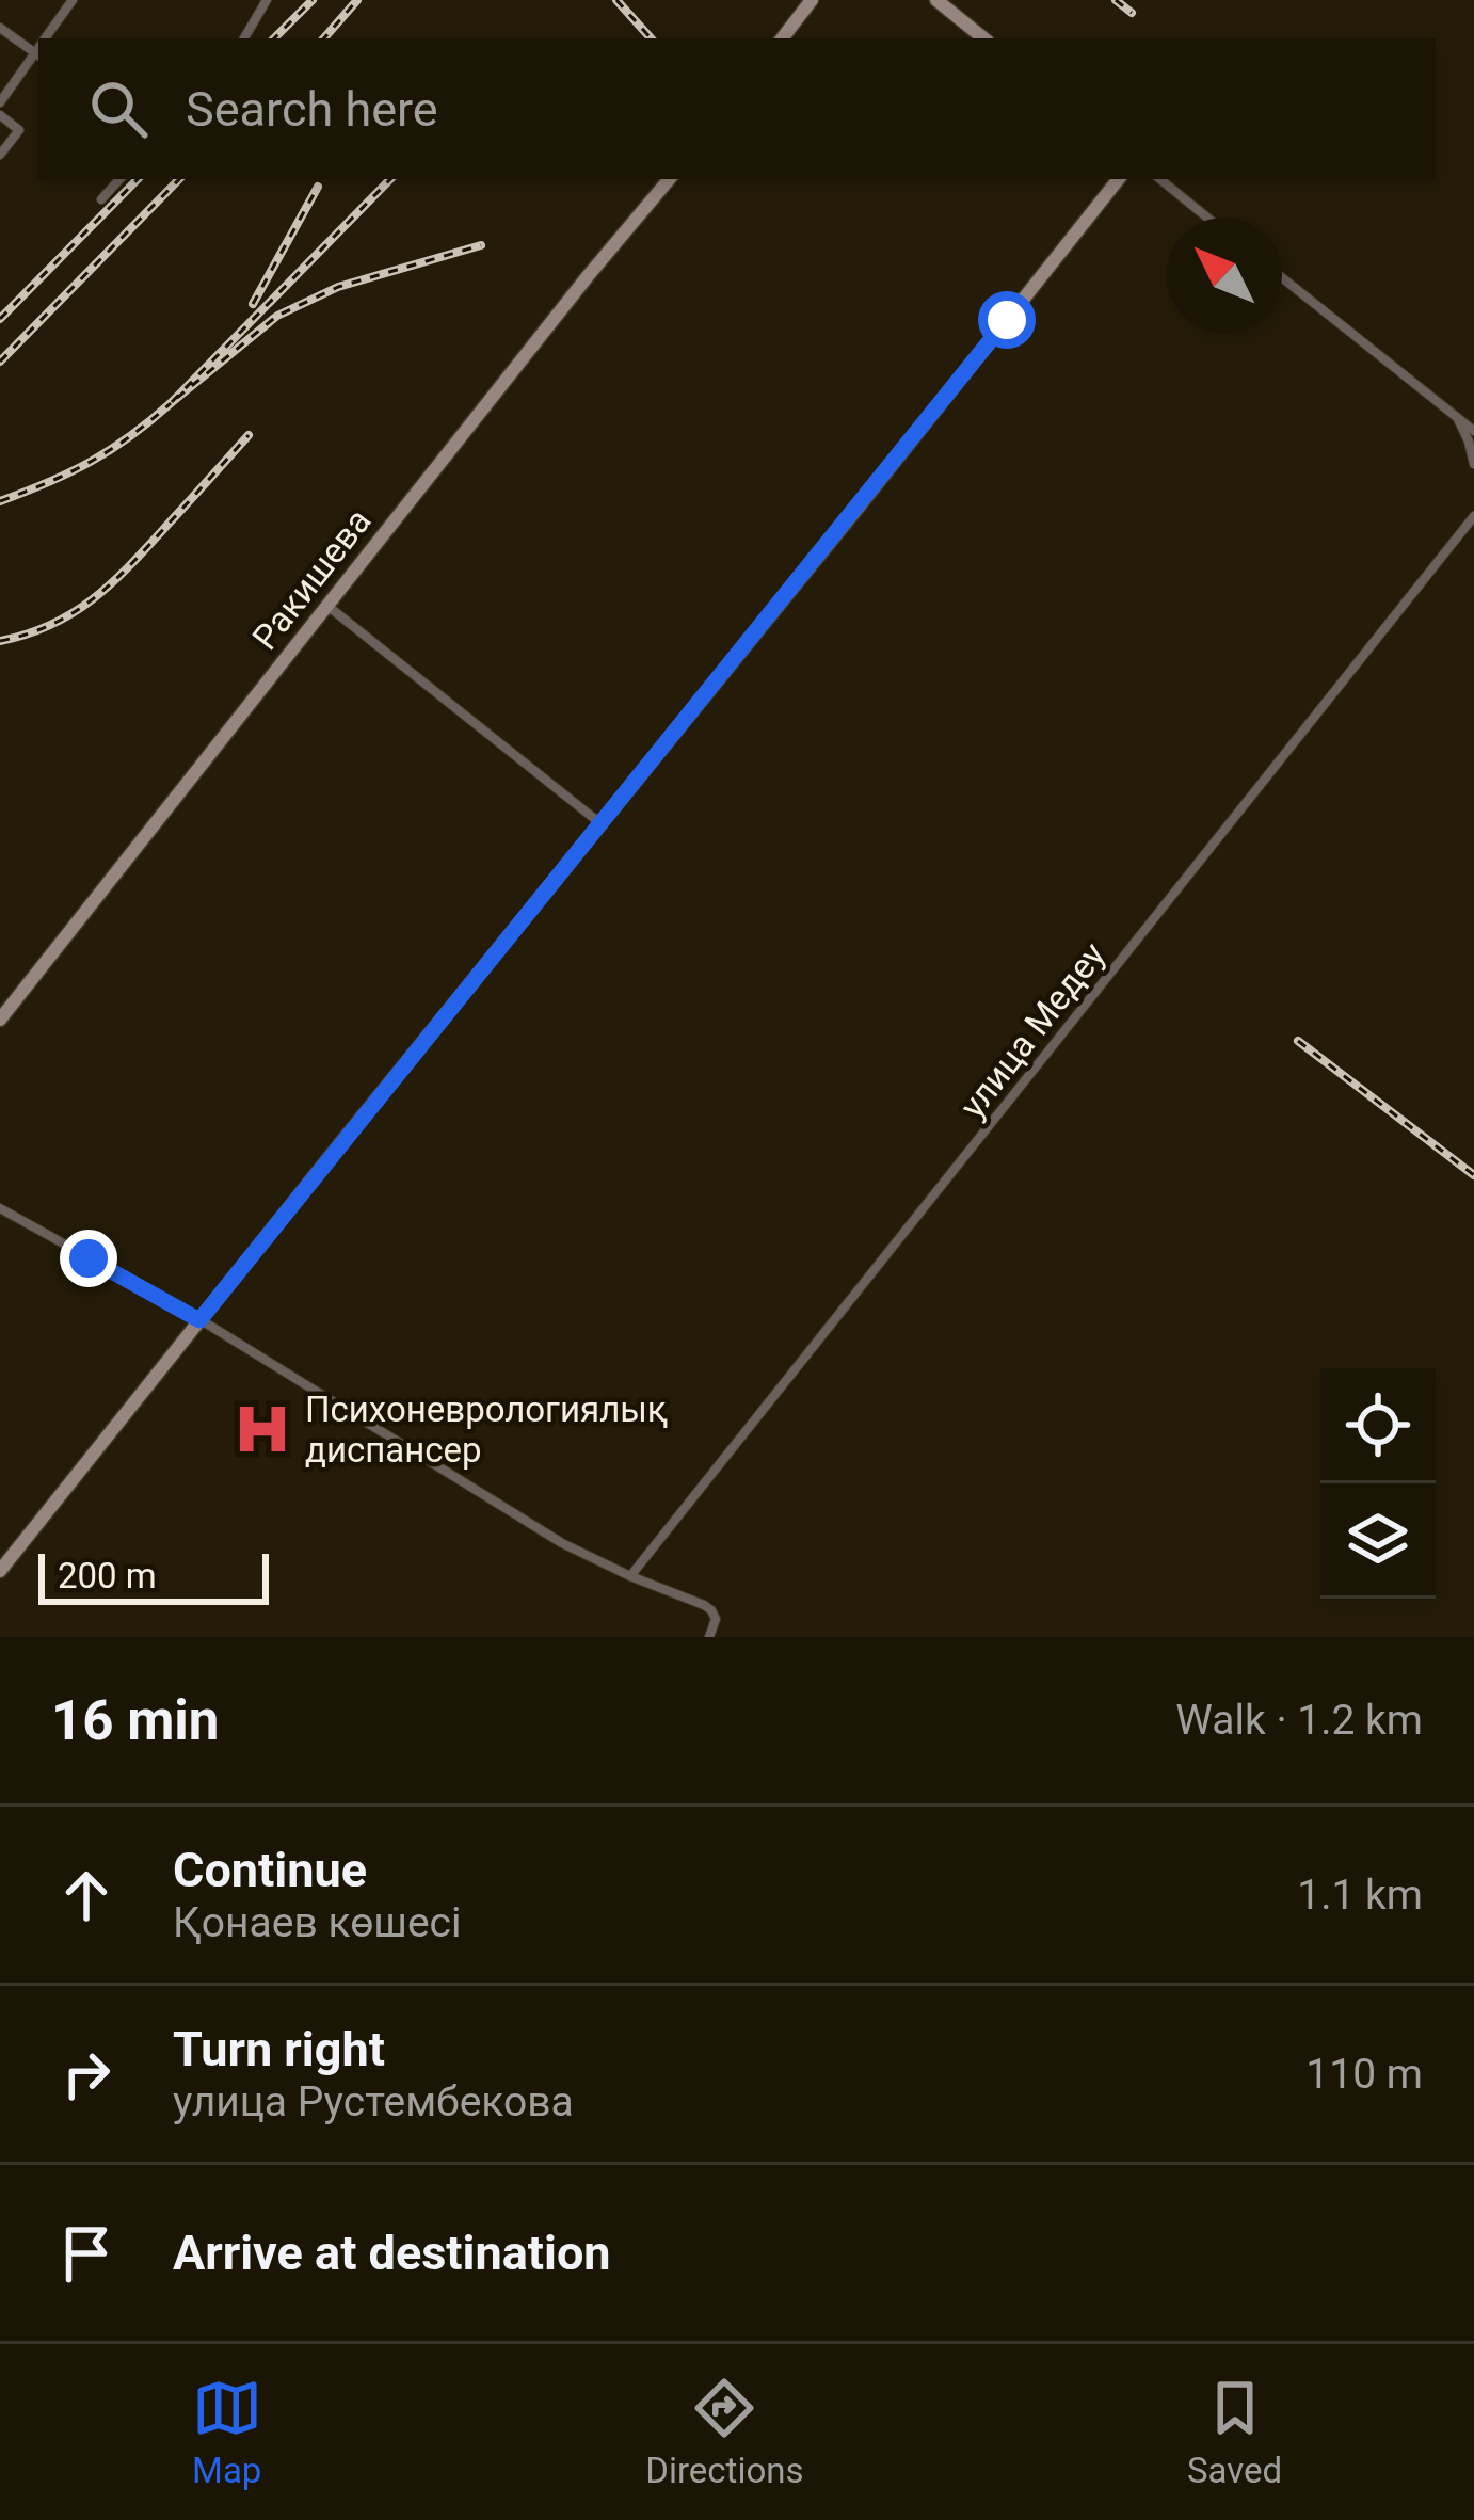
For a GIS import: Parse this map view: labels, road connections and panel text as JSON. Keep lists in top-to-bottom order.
{
  "streets": {
    "street": ["Ракишева", "улица Медеу"]
  },
  "places": {
    "hospital": ["Психоневрологиялық диспансер"]
  },
  "scale_bar": "200 m",
  "north": "top left",
  "page": {
    "search": "Search here",
    "scale": "200 m",
    "heading": ["16 min", "Walk · 1.2 km"],
    "list": [
      ["Continue", "Қонаев көшесі", "1.1 km"],
      ["Turn right", "улица Рустембекова", "110 m"],
      "Arrive at destination"
    ],
    "nav": ["Map", "Directions", "Saved"]
  }
}
